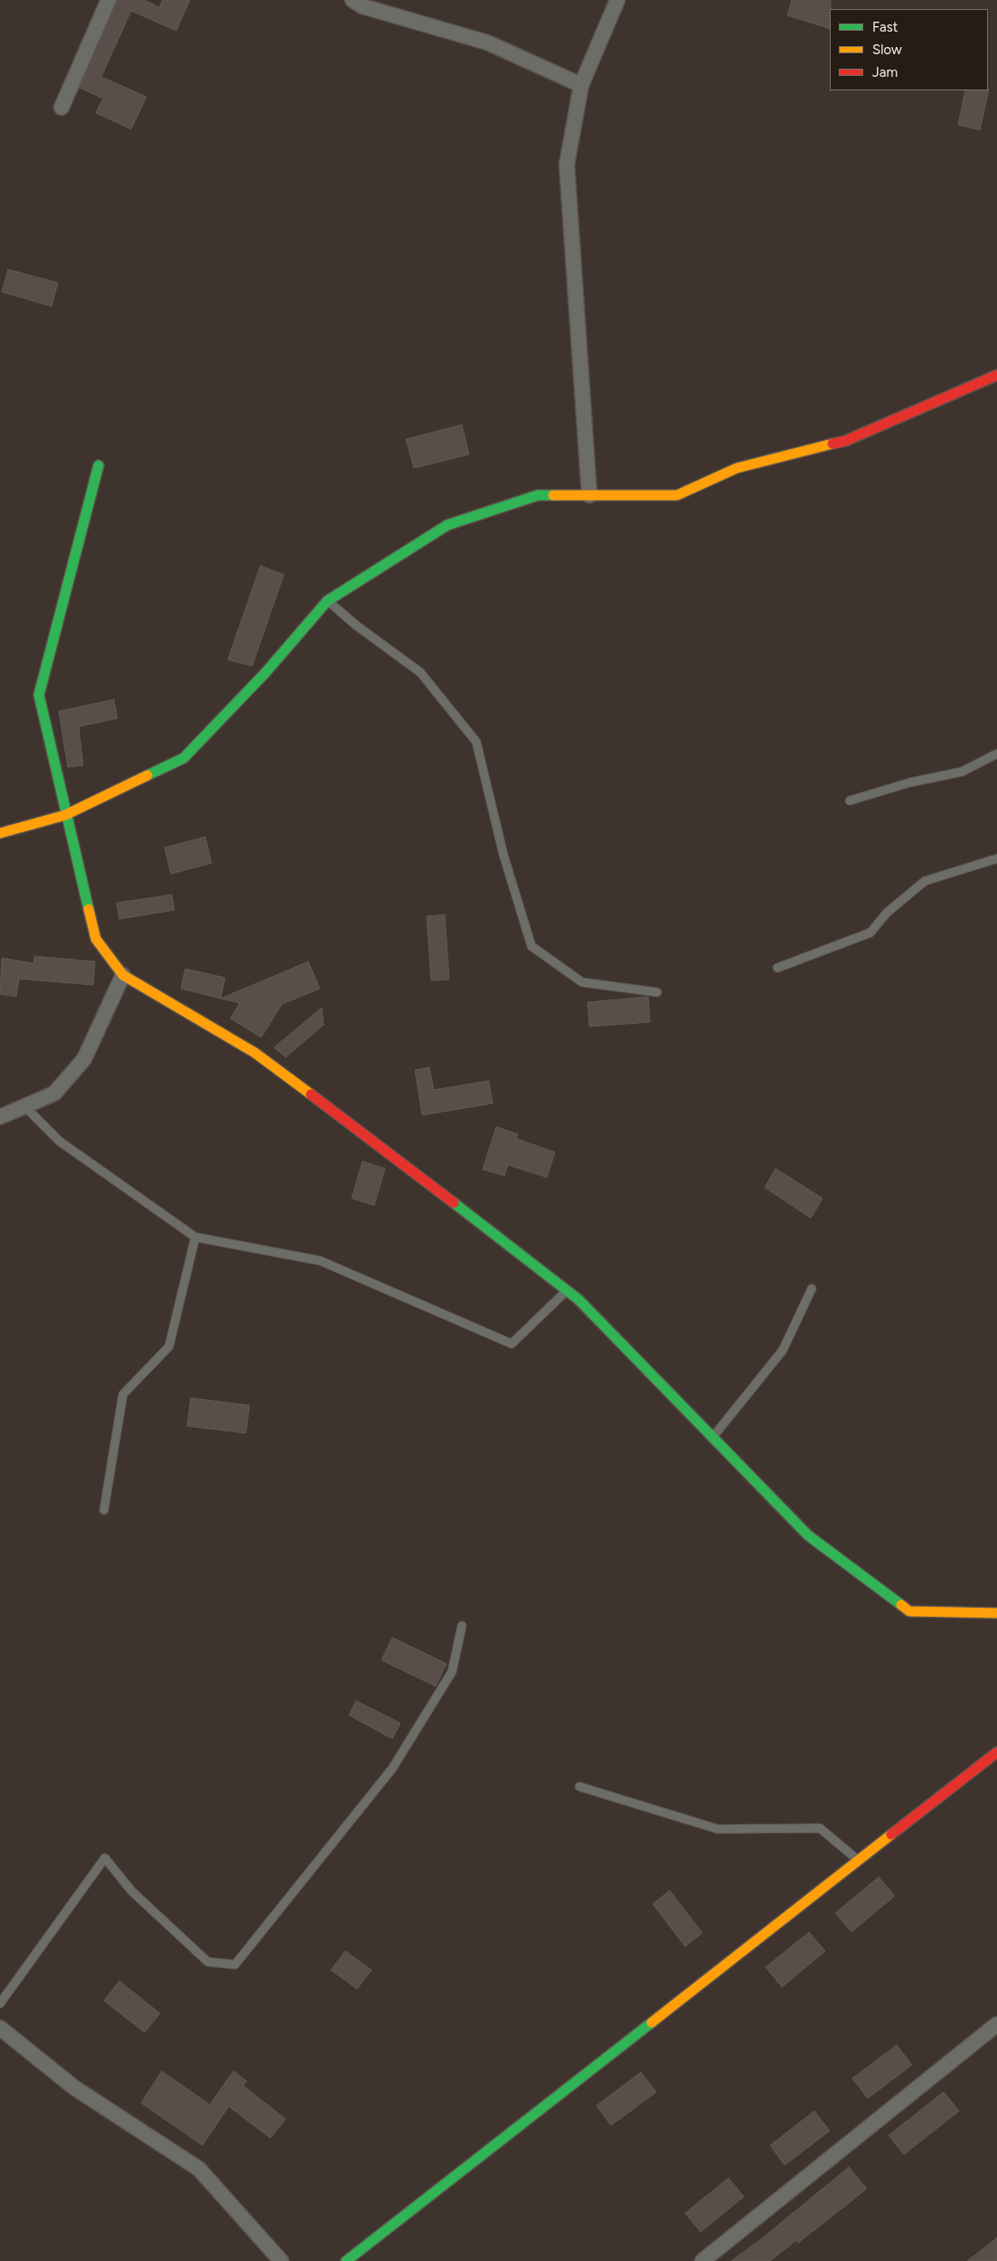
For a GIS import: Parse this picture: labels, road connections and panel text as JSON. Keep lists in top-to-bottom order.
{
  "legend": ["Fast", "Slow", "Jam"]
}
